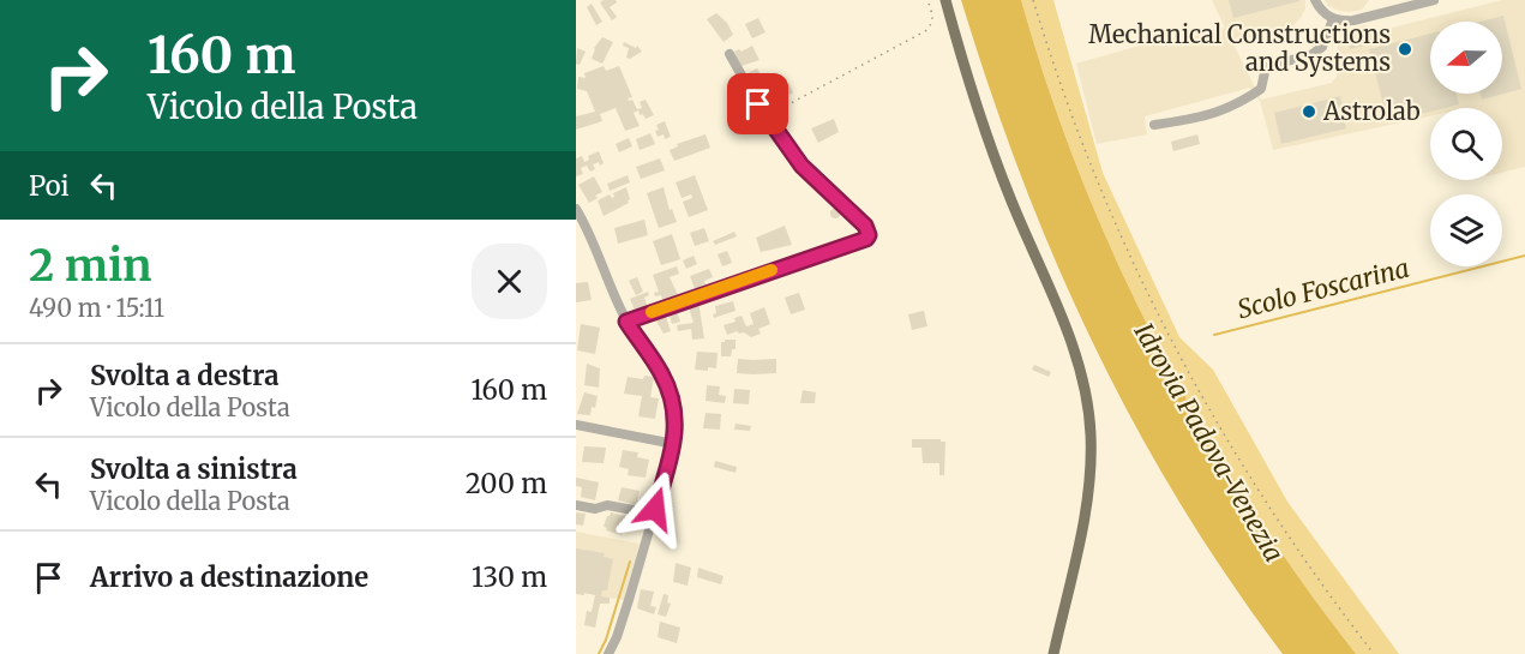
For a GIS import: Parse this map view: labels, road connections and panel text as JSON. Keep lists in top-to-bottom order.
{
  "water": ["Scolo Foscarina", "Idrovia Padova-Venezia"],
  "places": ["Mechanical Constructions and Systems", "Astrolab"],
  "north": "left",
  "page": {
    "turn": ["160 m", "Vicolo della Posta"],
    "then": "Poi",
    "heading": ["2 min", "490 m · 15:11"],
    "list": [
      {
        "name": "Svolta a destra",
        "note": "Vicolo della Posta",
        "value": "160 m"
      },
      {
        "name": "Svolta a sinistra",
        "note": "Vicolo della Posta",
        "value": "200 m"
      },
      {
        "name": "Arrivo a destinazione",
        "value": "130 m"
      }
    ]
  }
}
